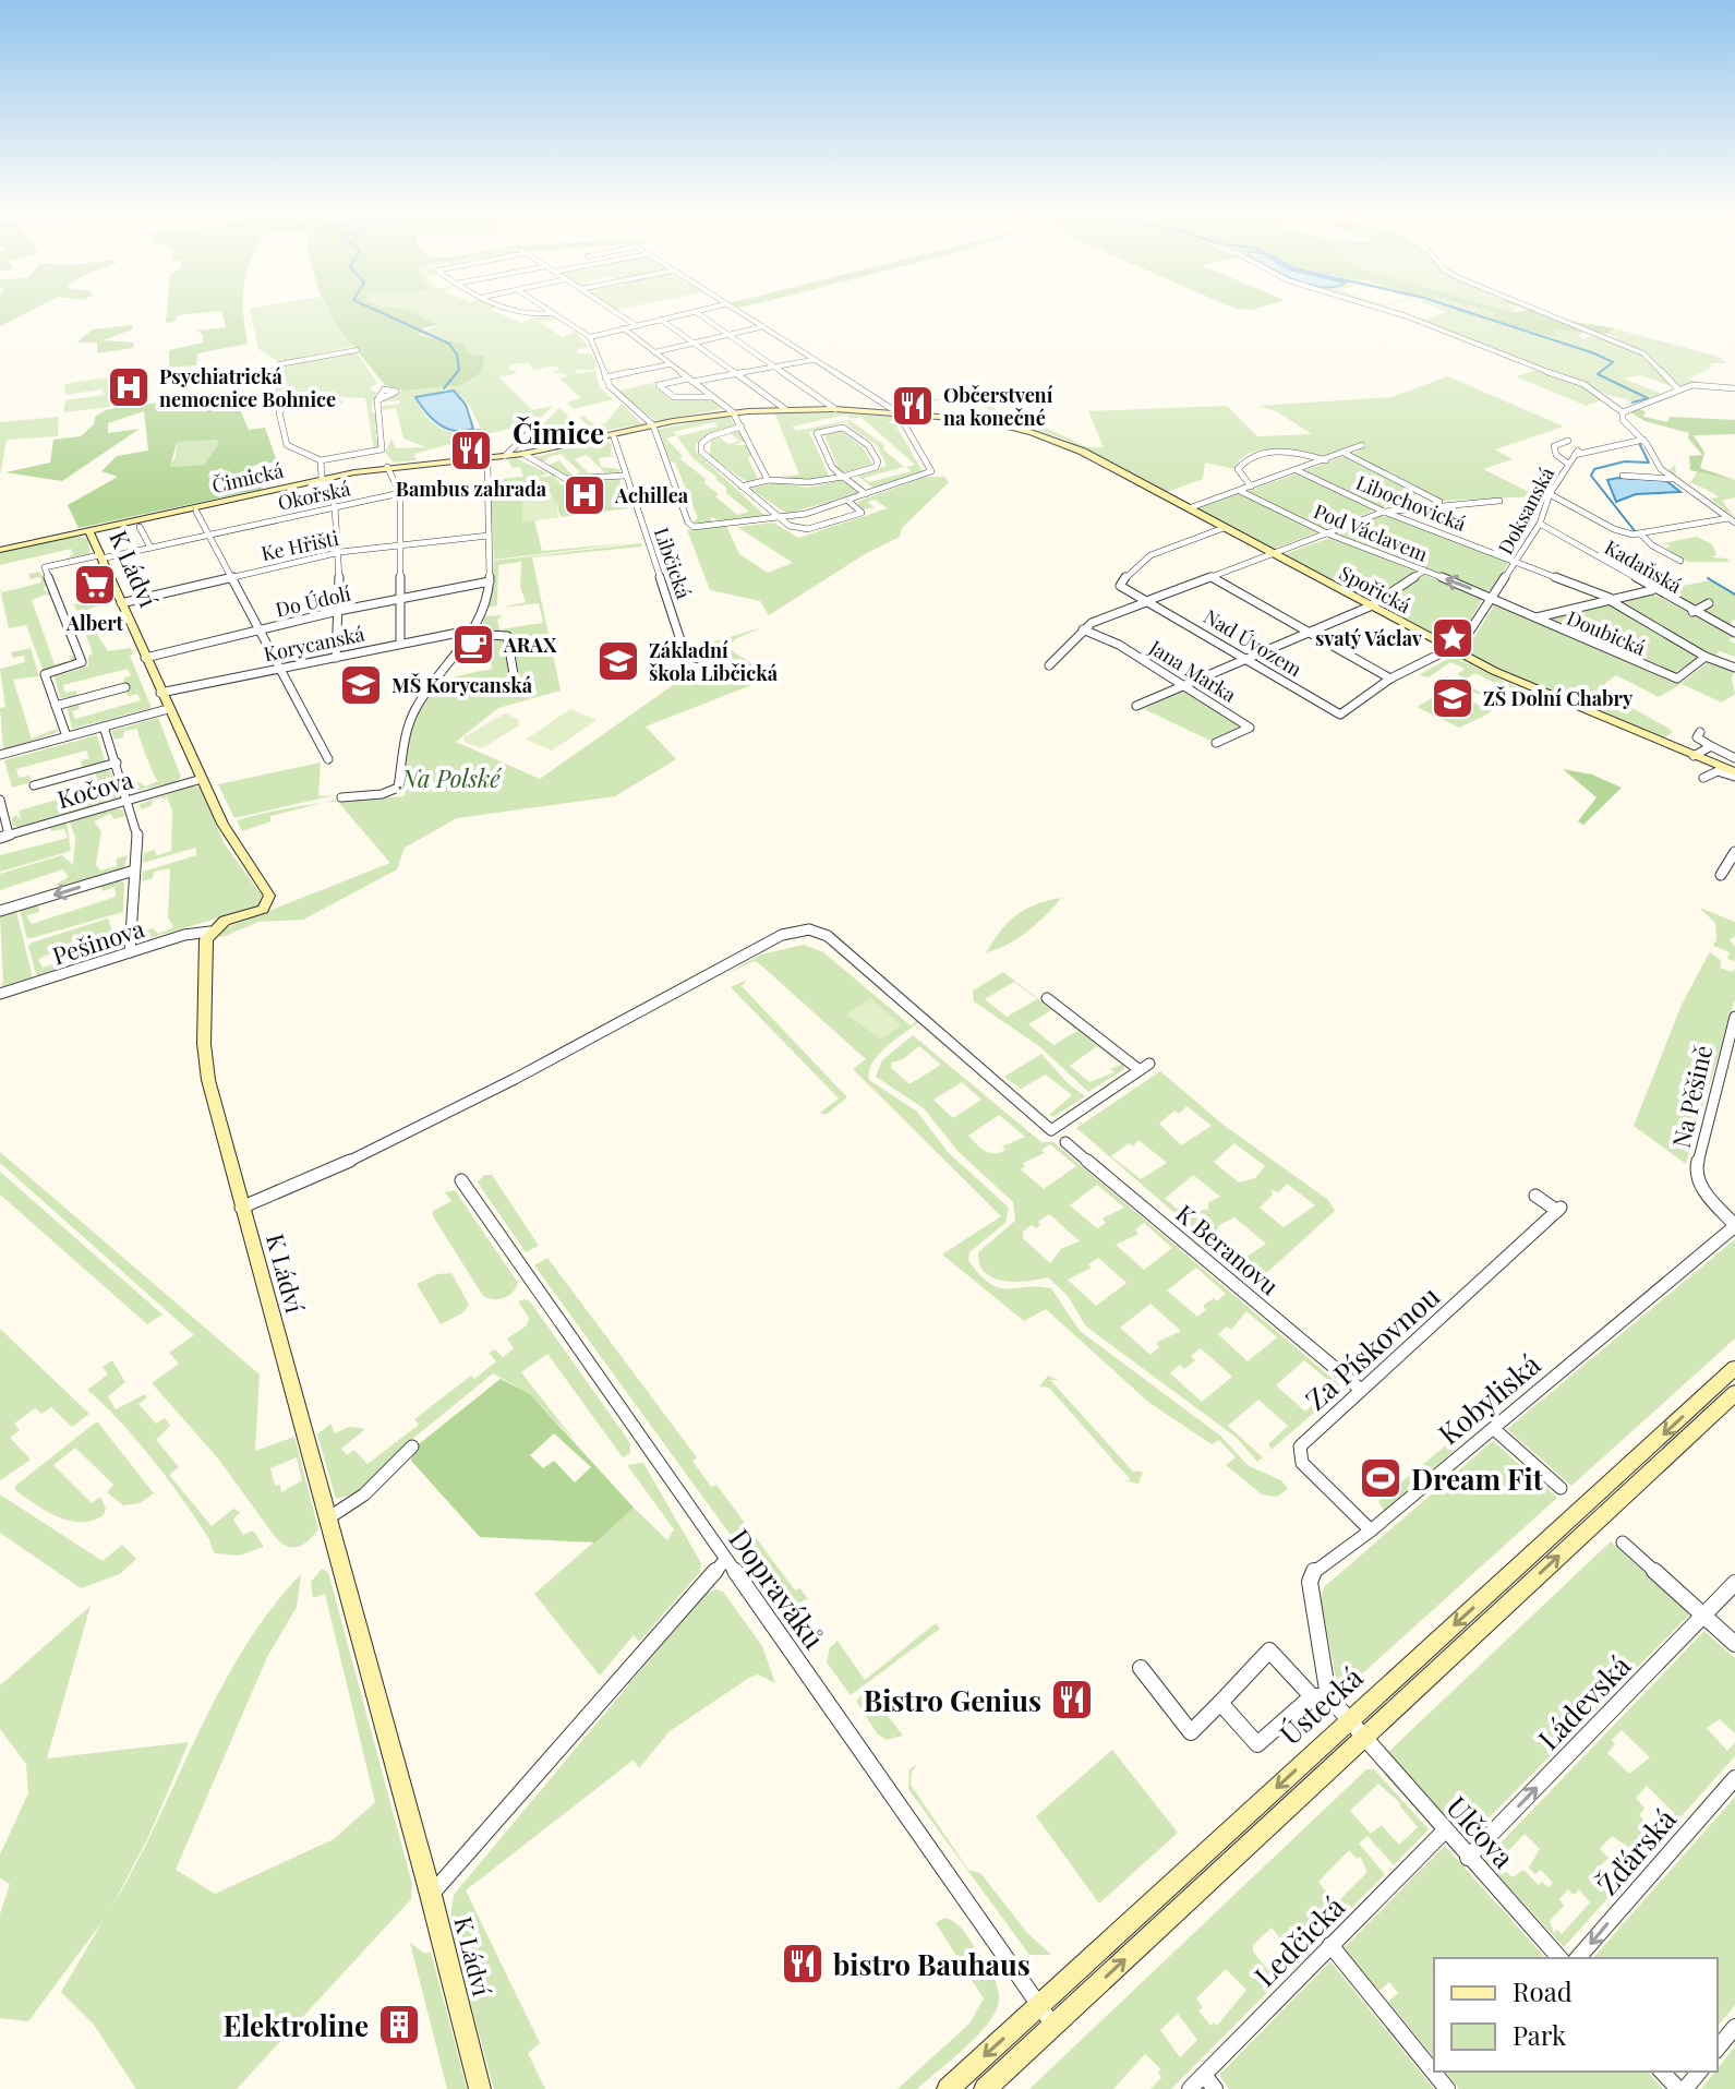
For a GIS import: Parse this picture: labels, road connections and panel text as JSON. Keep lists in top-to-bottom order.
{
  "streets": {
    "street": [
      "Čimická",
      "Okořská",
      "Libochovická",
      "Doksanská",
      "Pod Václavem",
      "Ke Hřišti",
      "Libčická",
      "Kadaňská",
      "K Ládví",
      "Spořická",
      "Do Údolí",
      "Doubická",
      "Nad Úvozem",
      "Korycanská",
      "Jana Marka",
      "Kočova",
      "Pešinova",
      "Na Pěšině",
      "K Beranovu",
      "Za Pískovnou",
      "Kobyliská",
      "Dopraváků",
      "Ládevská",
      "Ústecká",
      "Ulčova",
      "Žďárská",
      "Ledčická"
    ]
  },
  "crossings": [
    ["Čimická", "K Ládví"],
    ["Čimická", "Spořická"],
    ["Okořská", "K Ládví"],
    ["Libochovická", "Doksanská"],
    ["Libochovická", "Doubická"],
    ["Doksanská", "Pod Václavem"],
    ["Doksanská", "Kadaňská"],
    ["Doksanská", "Spořická"],
    ["Doksanská", "Doubická"],
    ["Pod Václavem", "Doubická"],
    ["Ke Hřišti", "K Ládví"],
    ["K Ládví", "Do Údolí"],
    ["K Ládví", "Korycanská"],
    ["K Ládví", "Kočova"],
    ["K Ládví", "Pešinova"],
    ["Na Pěšině", "Kobyliská"],
    ["K Beranovu", "Za Pískovnou"],
    ["Za Pískovnou", "Kobyliská"],
    ["Kobyliská", "Ústecká"],
    ["Kobyliská", "Ulčova"],
    ["Dopraváků", "Ústecká"],
    ["Ládevská", "Ulčova"],
    ["Ústecká", "Ulčova"],
    ["Ulčova", "Ledčická"]
  ],
  "one_way": ["Ládevská", "Žďárská"],
  "districts": ["Čimice"],
  "parks": ["Na Polské"],
  "places": {
    "hospital": ["Psychiatrická nemocnice Bohnice", "Achillea"],
    "restaurant": [
      "Občerstvení na konečné",
      "Bambus zahrada",
      "Bistro Genius",
      "bistro Bauhaus"
    ],
    "supermarket": ["Albert"],
    "place": ["svatý Václav"],
    "cafe": ["ARAX"],
    "school or university": ["Základní škola Libčická", "MŠ Korycanská", "ZŠ Dolní Chabry"],
    "sports": ["Dream Fit"],
    "building": ["Elektroline"]
  },
  "legend": ["Road", "Park"]
}
